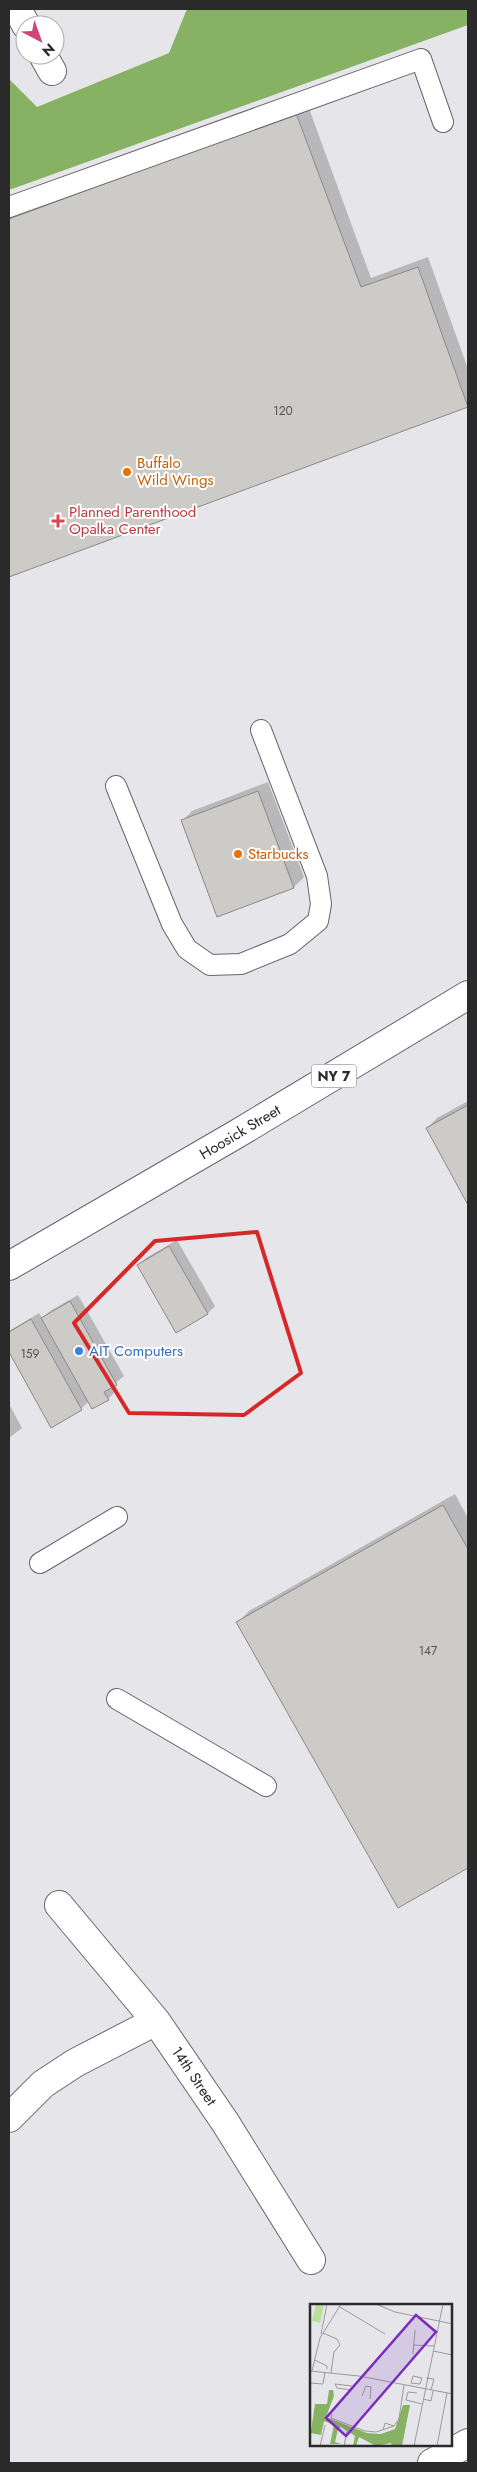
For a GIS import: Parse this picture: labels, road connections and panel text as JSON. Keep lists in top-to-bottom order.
{
  "streets": {
    "main road": ["NY 7", "Hoosick Street", "14th Street"]
  },
  "places": {
    "other": ["Buffalo Wild Wings", "Starbucks", "AIT Computers"],
    "health": ["Planned Parenthood Opalka Center"]
  },
  "house_numbers": ["120", "159", "147"],
  "north": "bottom right"
}
